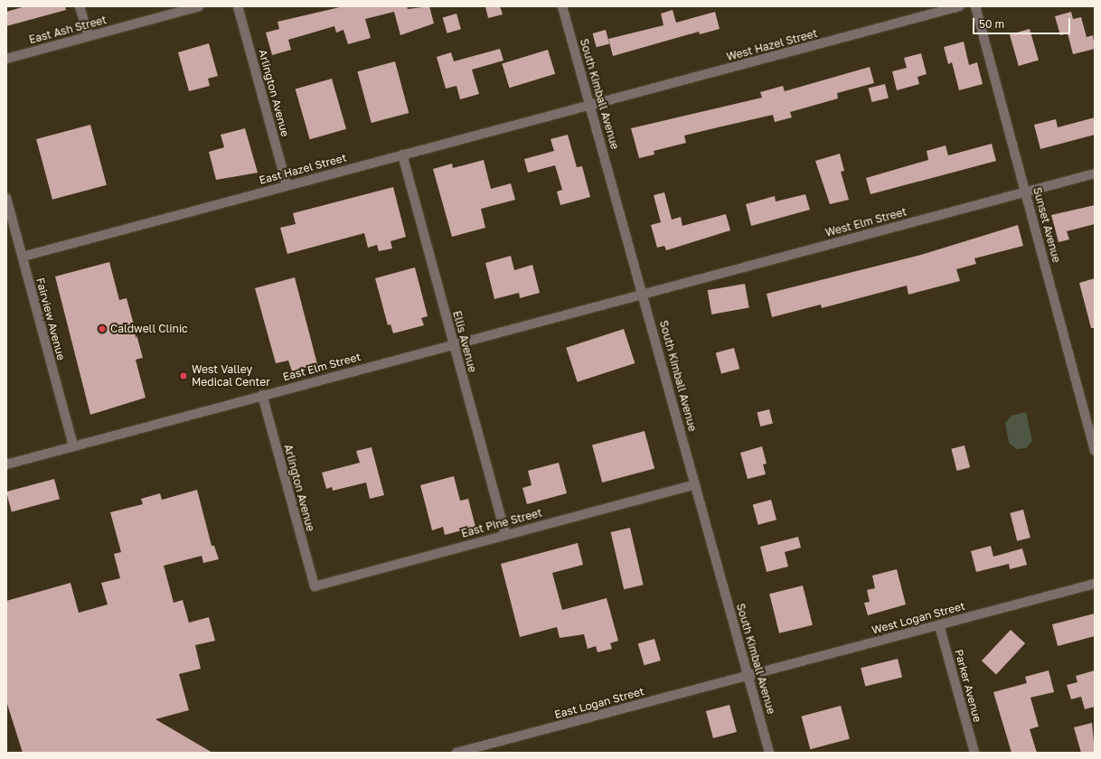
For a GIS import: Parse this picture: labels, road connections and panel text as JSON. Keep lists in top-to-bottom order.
{
  "streets": {
    "street": [
      "East Ash Street",
      "West Hazel Street",
      "Arlington Avenue",
      "South Kimball Avenue",
      "East Hazel Street",
      "West Elm Street",
      "Sunset Avenue",
      "Fairview Avenue",
      "Ellis Avenue",
      "East Elm Street",
      "East Pine Street",
      "West Logan Street",
      "Parker Avenue",
      "East Logan Street"
    ]
  },
  "crossings": [
    ["West Hazel Street", "South Kimball Avenue"],
    ["West Hazel Street", "East Hazel Street"],
    ["Arlington Avenue", "East Hazel Street"],
    ["Arlington Avenue", "East Elm Street"],
    ["Arlington Avenue", "East Pine Street"],
    ["South Kimball Avenue", "East Hazel Street"],
    ["South Kimball Avenue", "West Elm Street"],
    ["South Kimball Avenue", "East Elm Street"],
    ["South Kimball Avenue", "East Pine Street"],
    ["South Kimball Avenue", "West Logan Street"],
    ["South Kimball Avenue", "East Logan Street"],
    ["East Hazel Street", "Fairview Avenue"],
    ["East Hazel Street", "Ellis Avenue"],
    ["West Elm Street", "Sunset Avenue"],
    ["West Elm Street", "East Elm Street"],
    ["Fairview Avenue", "East Elm Street"],
    ["Ellis Avenue", "East Elm Street"],
    ["Ellis Avenue", "East Pine Street"],
    ["West Logan Street", "Parker Avenue"],
    ["West Logan Street", "East Logan Street"]
  ],
  "places": ["Caldwell Clinic", "West Valley Medical Center"],
  "scale_bar": "50 m"
}
